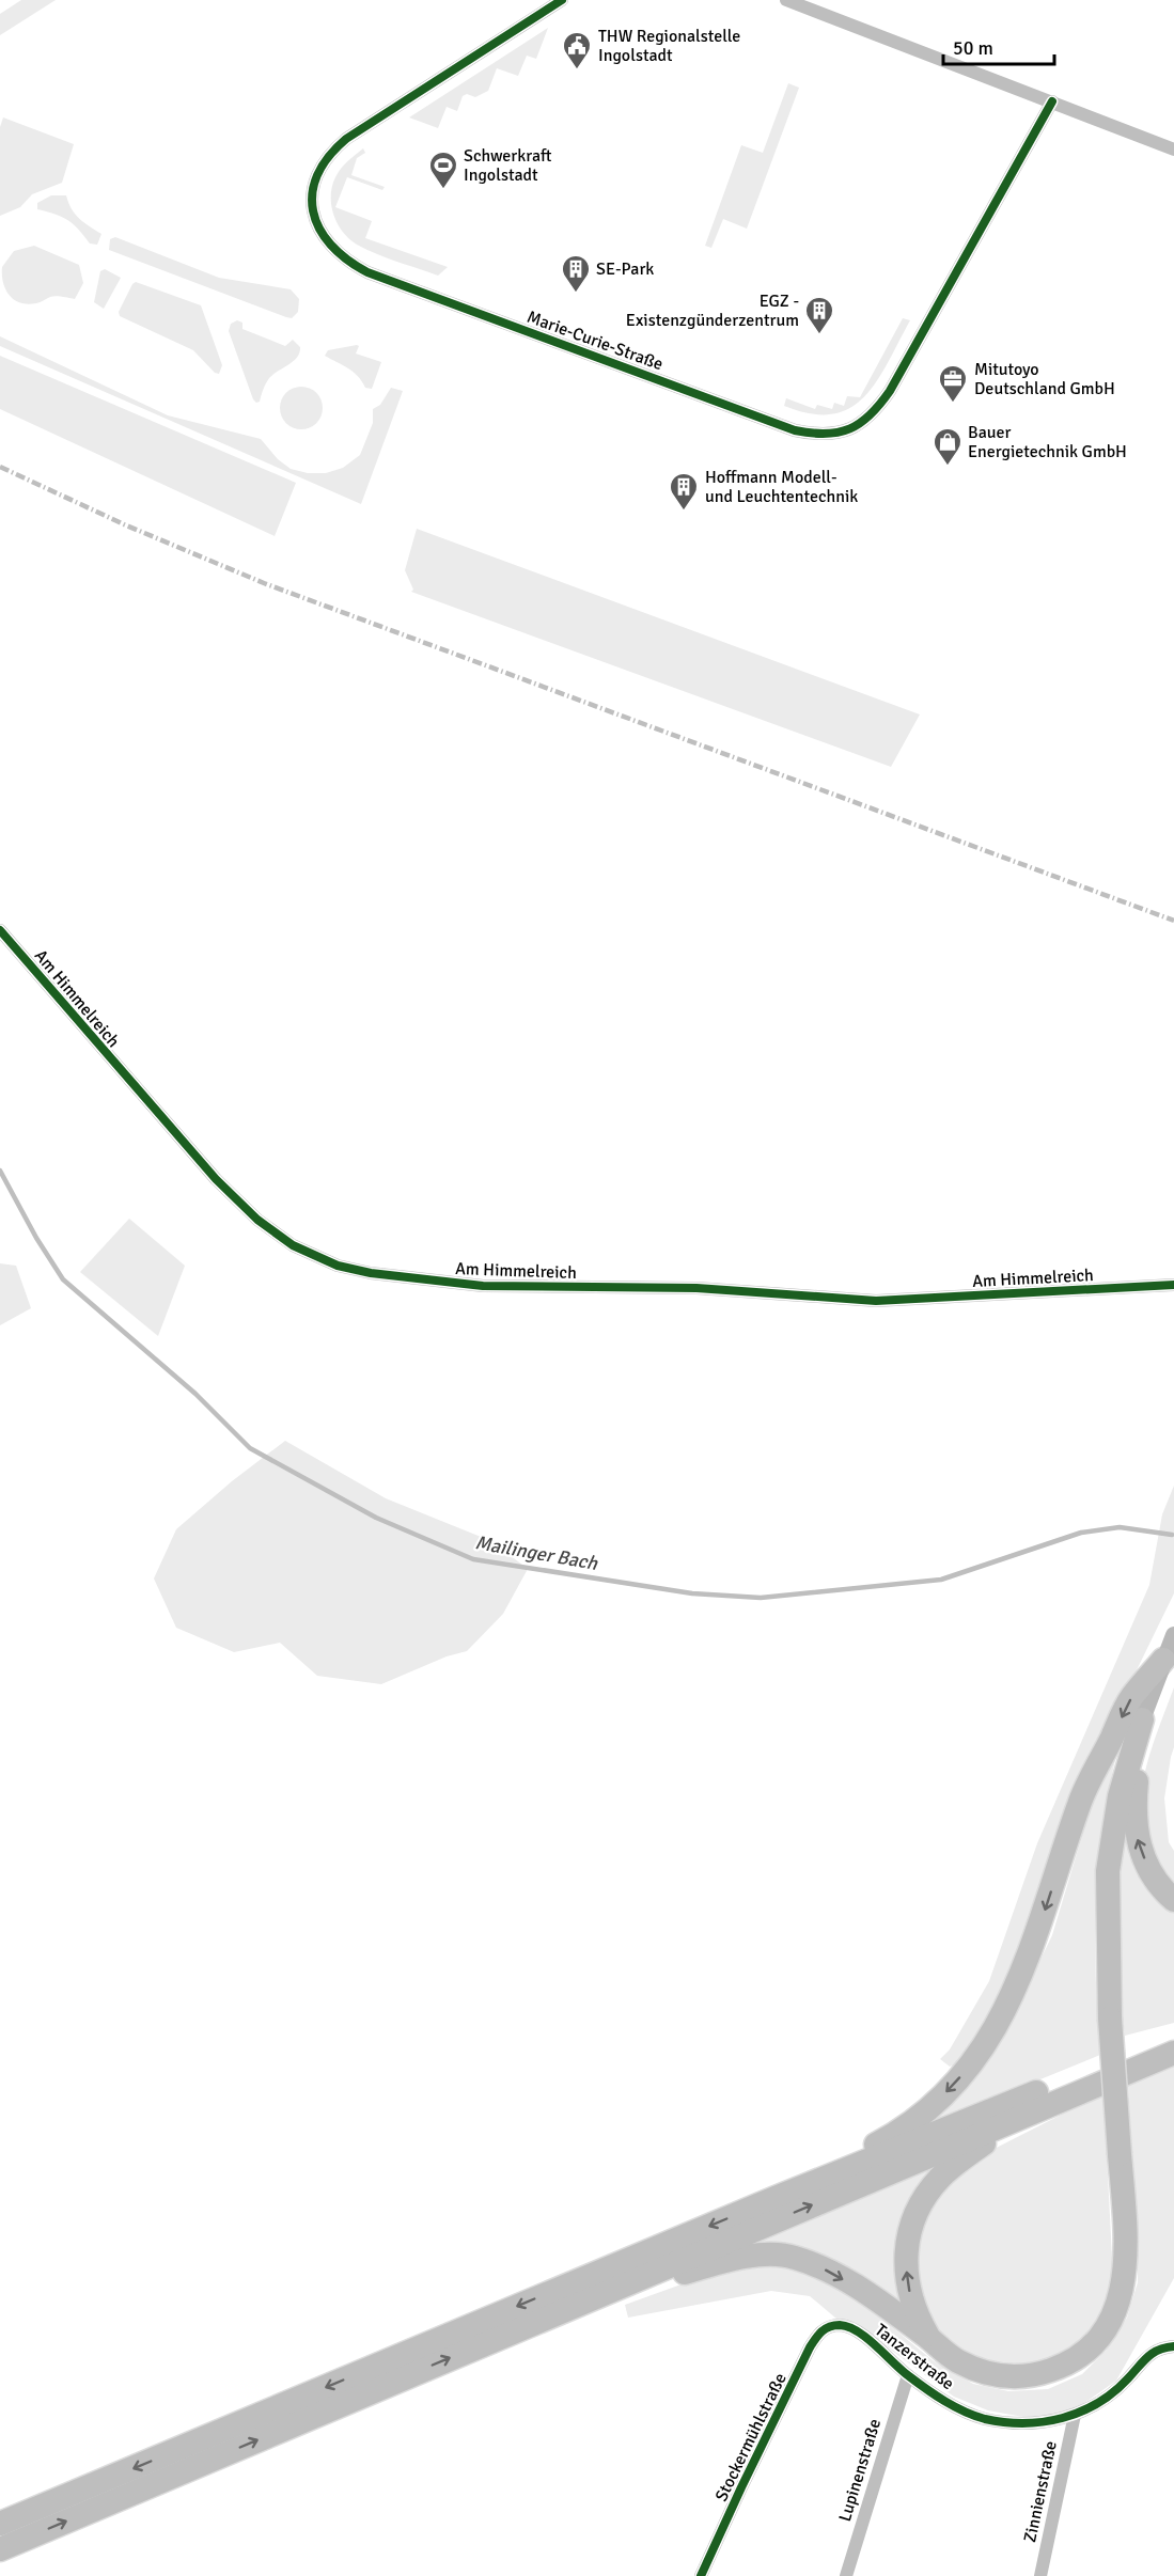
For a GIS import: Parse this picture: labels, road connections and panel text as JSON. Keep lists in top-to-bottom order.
{
  "streets": {
    "street": [
      "Marie-Curie-Straße",
      "Am Himmelreich",
      "Tanzerstraße",
      "Stockermühlstraße",
      "Lupinenstraße",
      "Zinnienstraße"
    ]
  },
  "crossings": [
    ["Tanzerstraße", "Stockermühlstraße"],
    ["Tanzerstraße", "Lupinenstraße"],
    ["Tanzerstraße", "Zinnienstraße"]
  ],
  "water": ["Mailinger Bach"],
  "places": {
    "public building": ["THW Regionalstelle Ingolstadt"],
    "sports": ["Schwerkraft Ingolstadt"],
    "building": ["SE-Park", "EGZ - Existenzgünderzentrum", "Hoffmann Modell- und Leuchtentechnik"],
    "office": ["Mitutoyo Deutschland GmbH"],
    "shop": ["Bauer Energietechnik GmbH"]
  },
  "scale_bar": "50 m"
}
